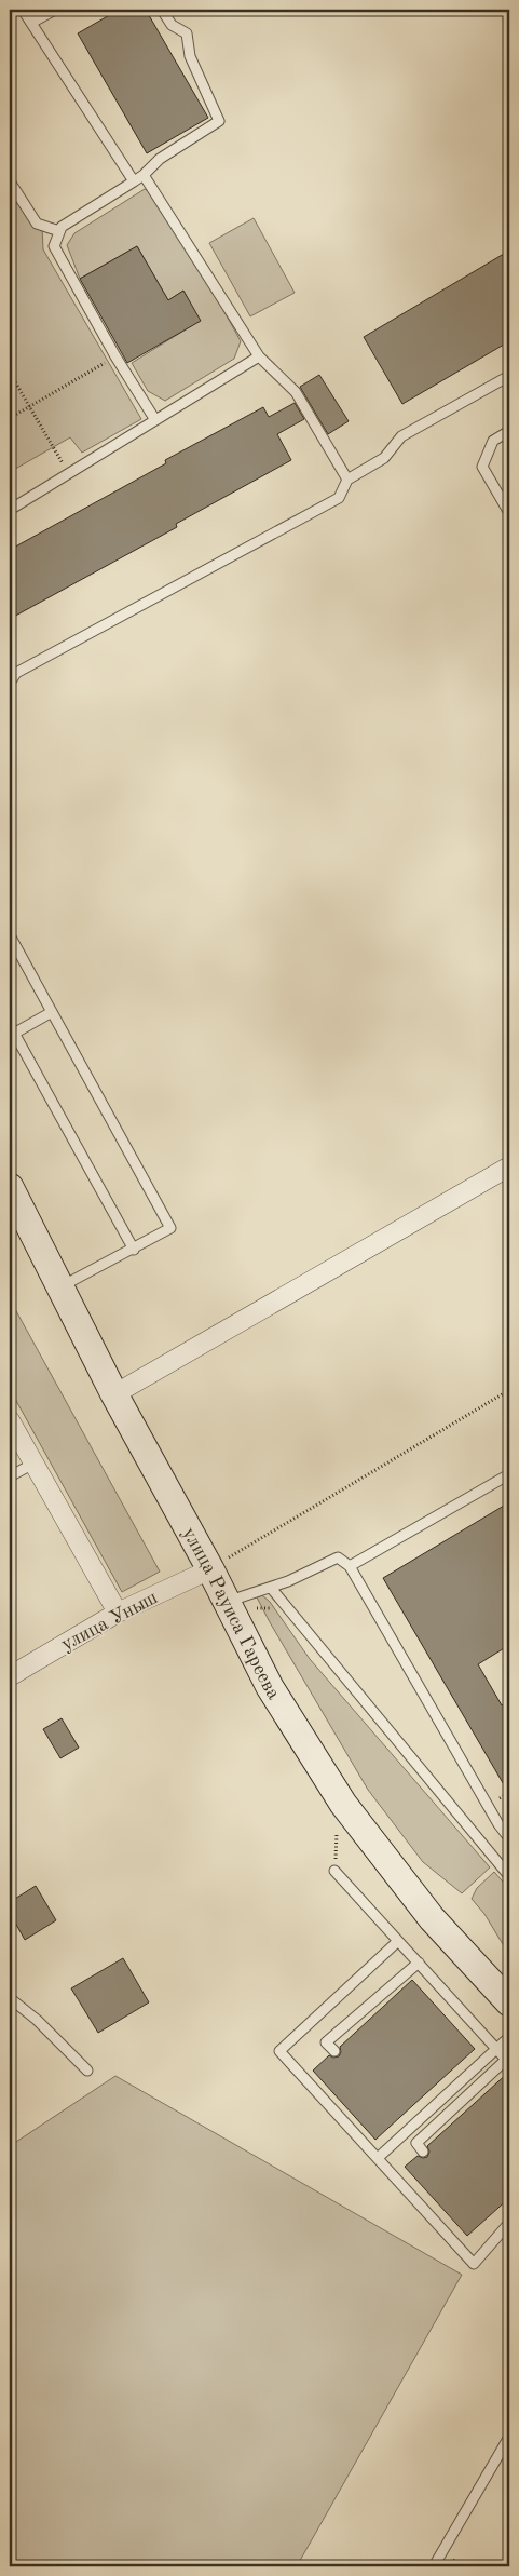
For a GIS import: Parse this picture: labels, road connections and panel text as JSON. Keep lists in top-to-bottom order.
{
  "streets": {
    "street": ["улица Рауиса Гареева", "улица Уныш"]
  },
  "crossings": [
    ["улица Рауиса Гареева", "улица Уныш"]
  ]
}
